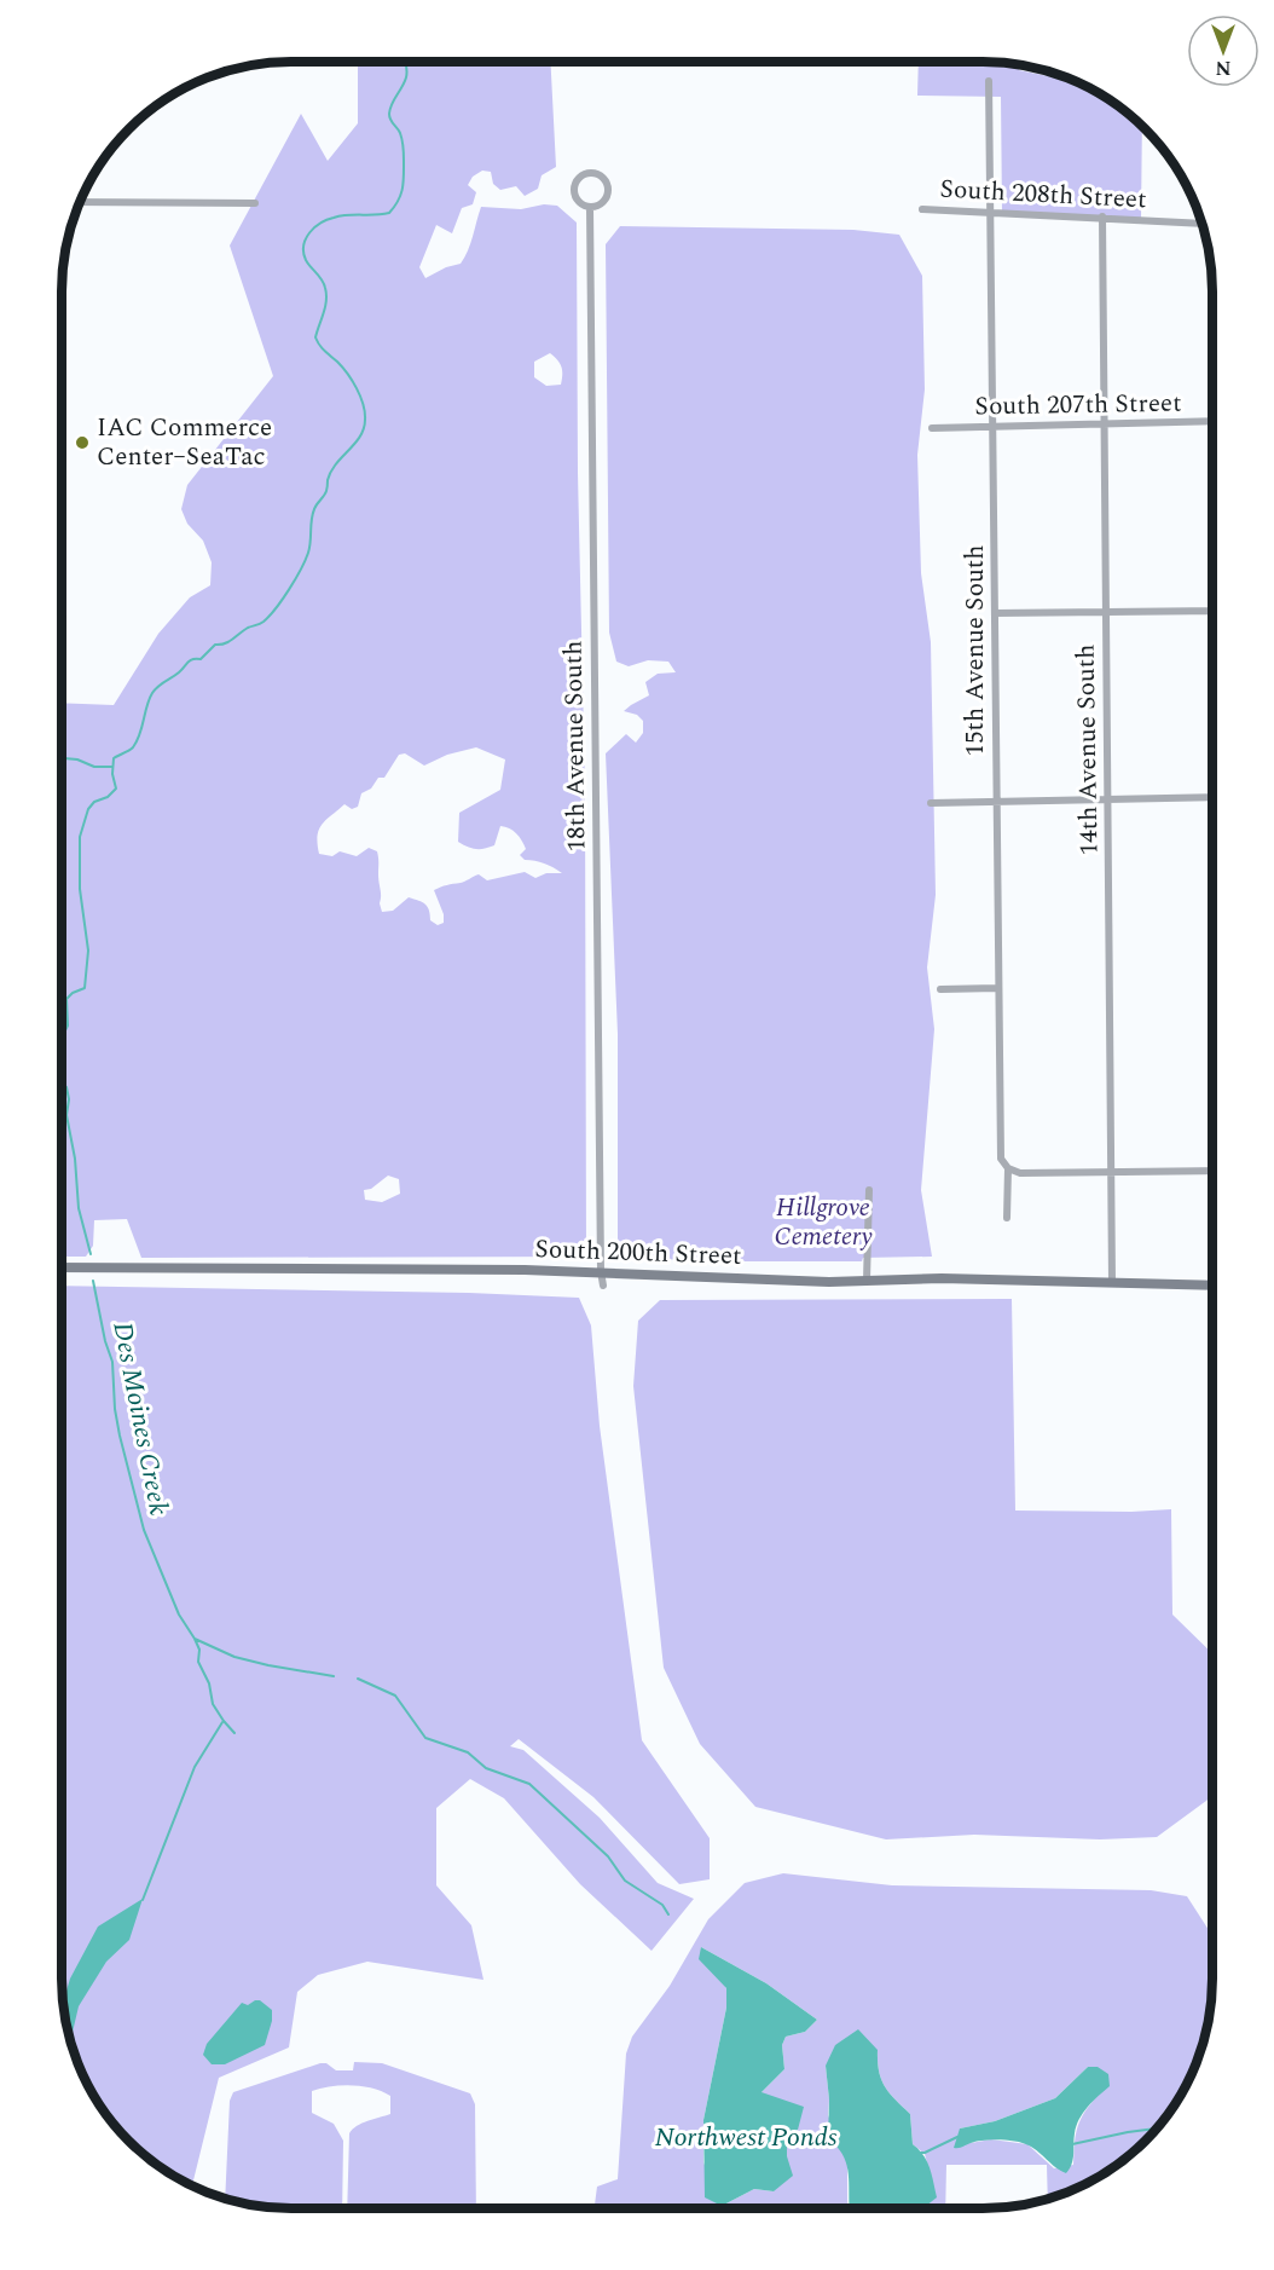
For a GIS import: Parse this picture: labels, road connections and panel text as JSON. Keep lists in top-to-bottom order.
{
  "streets": {
    "main road": ["South 200th Street"],
    "street": [
      "South 208th Street",
      "South 207th Street",
      "15th Avenue South",
      "18th Avenue South",
      "14th Avenue South"
    ]
  },
  "crossings": [
    ["South 208th Street", "15th Avenue South"],
    ["South 208th Street", "14th Avenue South"],
    ["South 207th Street", "15th Avenue South"],
    ["South 207th Street", "14th Avenue South"],
    ["18th Avenue South", "South 200th Street"],
    ["14th Avenue South", "South 200th Street"]
  ],
  "water": ["Des Moines Creek", "Northwest Ponds"],
  "parks": ["Hillgrove Cemetery"],
  "places": ["IAC Commerce Center–SeaTac"],
  "north": "bottom"
}
